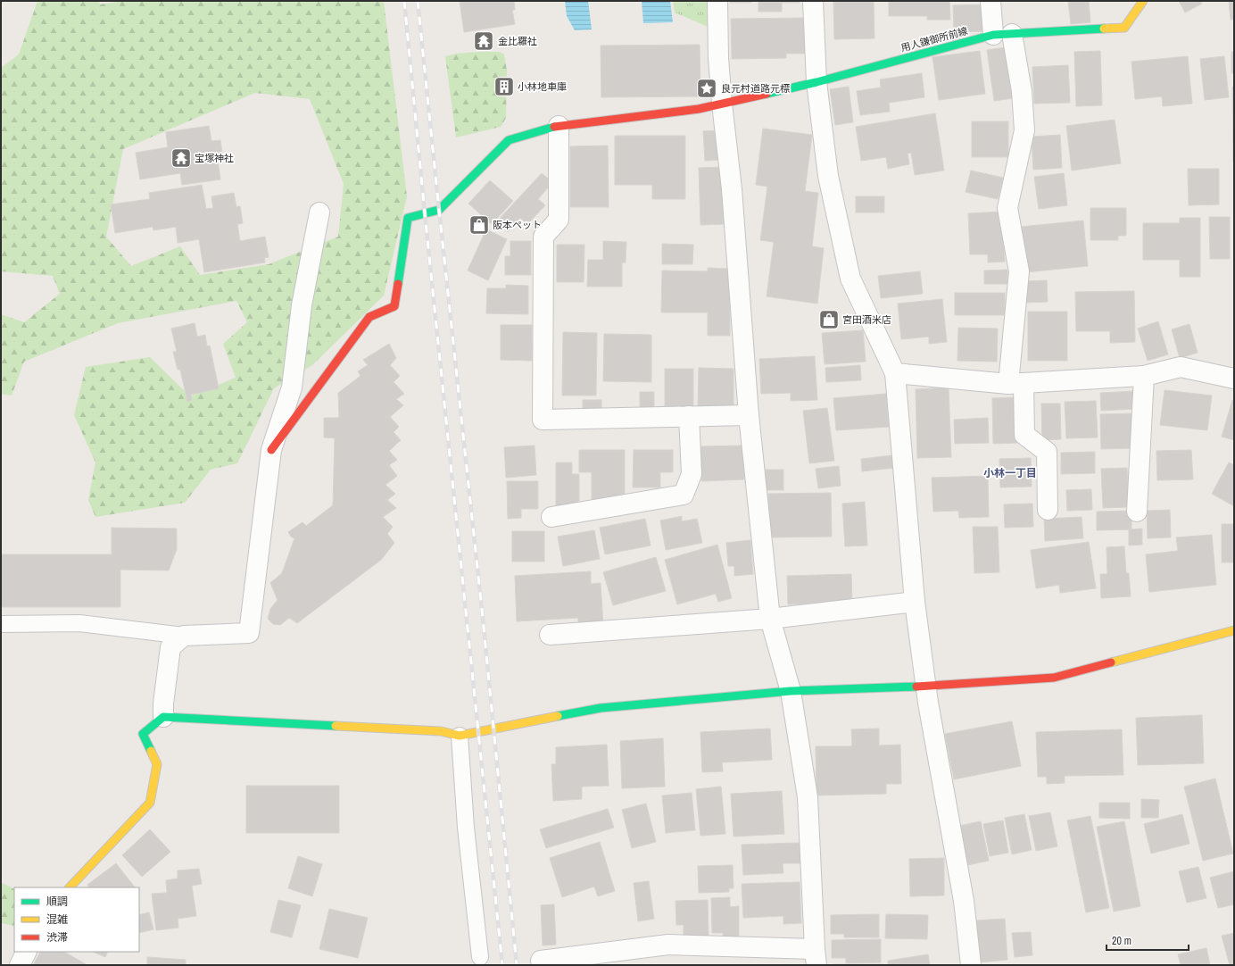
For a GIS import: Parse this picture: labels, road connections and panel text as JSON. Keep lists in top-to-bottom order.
{
  "streets": {
    "street": ["用人鎌御所前線"]
  },
  "districts": ["小林一丁目"],
  "places": {
    "temple": ["金比羅社", "宝塚神社"],
    "building": ["小林地車庫"],
    "place": ["良元村道路元標"],
    "shop": ["阪本ペット", "宮田酒米店"]
  },
  "legend": ["順調", "混雑", "渋滞"],
  "scale_bar": "20 m"
}
